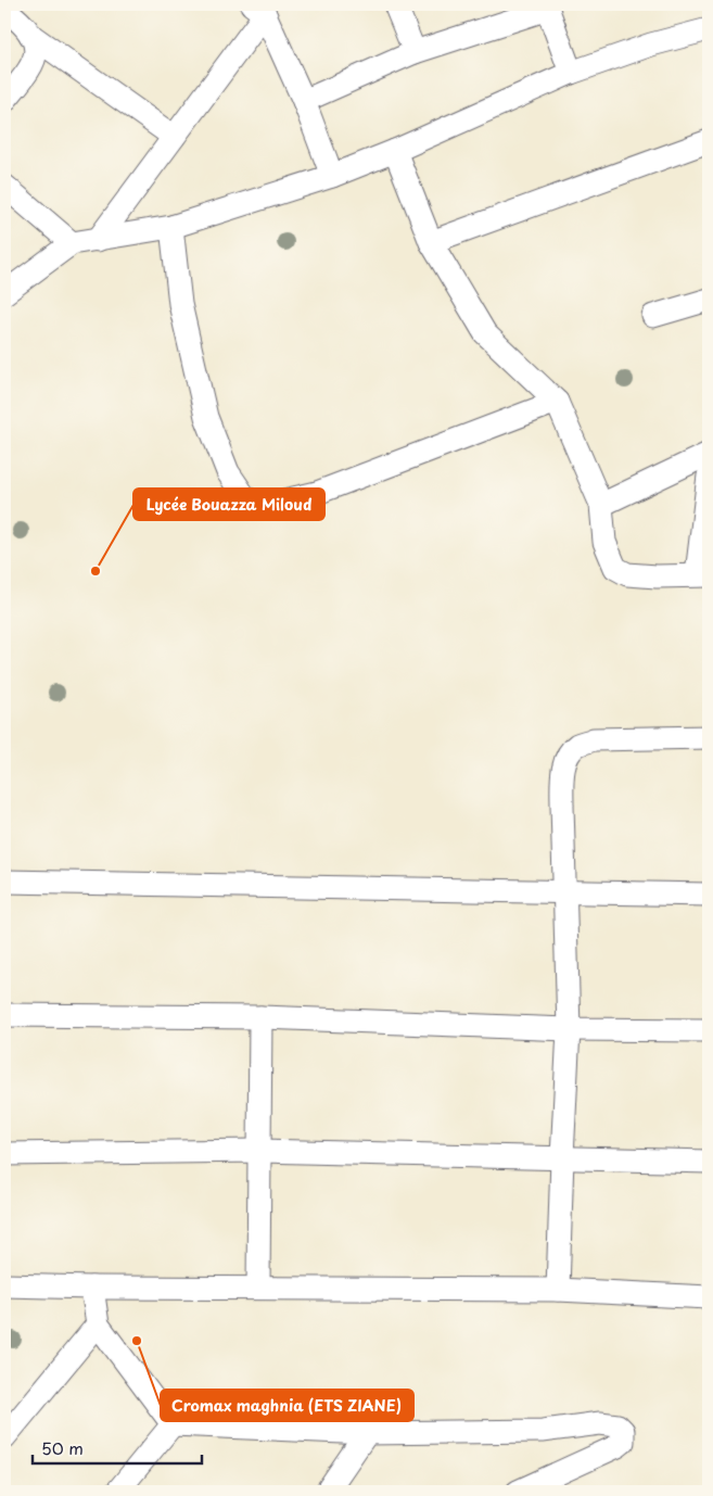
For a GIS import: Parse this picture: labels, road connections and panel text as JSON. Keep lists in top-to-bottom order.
{
  "places": ["Lycée Bouazza Miloud", "Cromax maghnia (ETS ZIANE)"],
  "scale_bar": "50 m"
}
